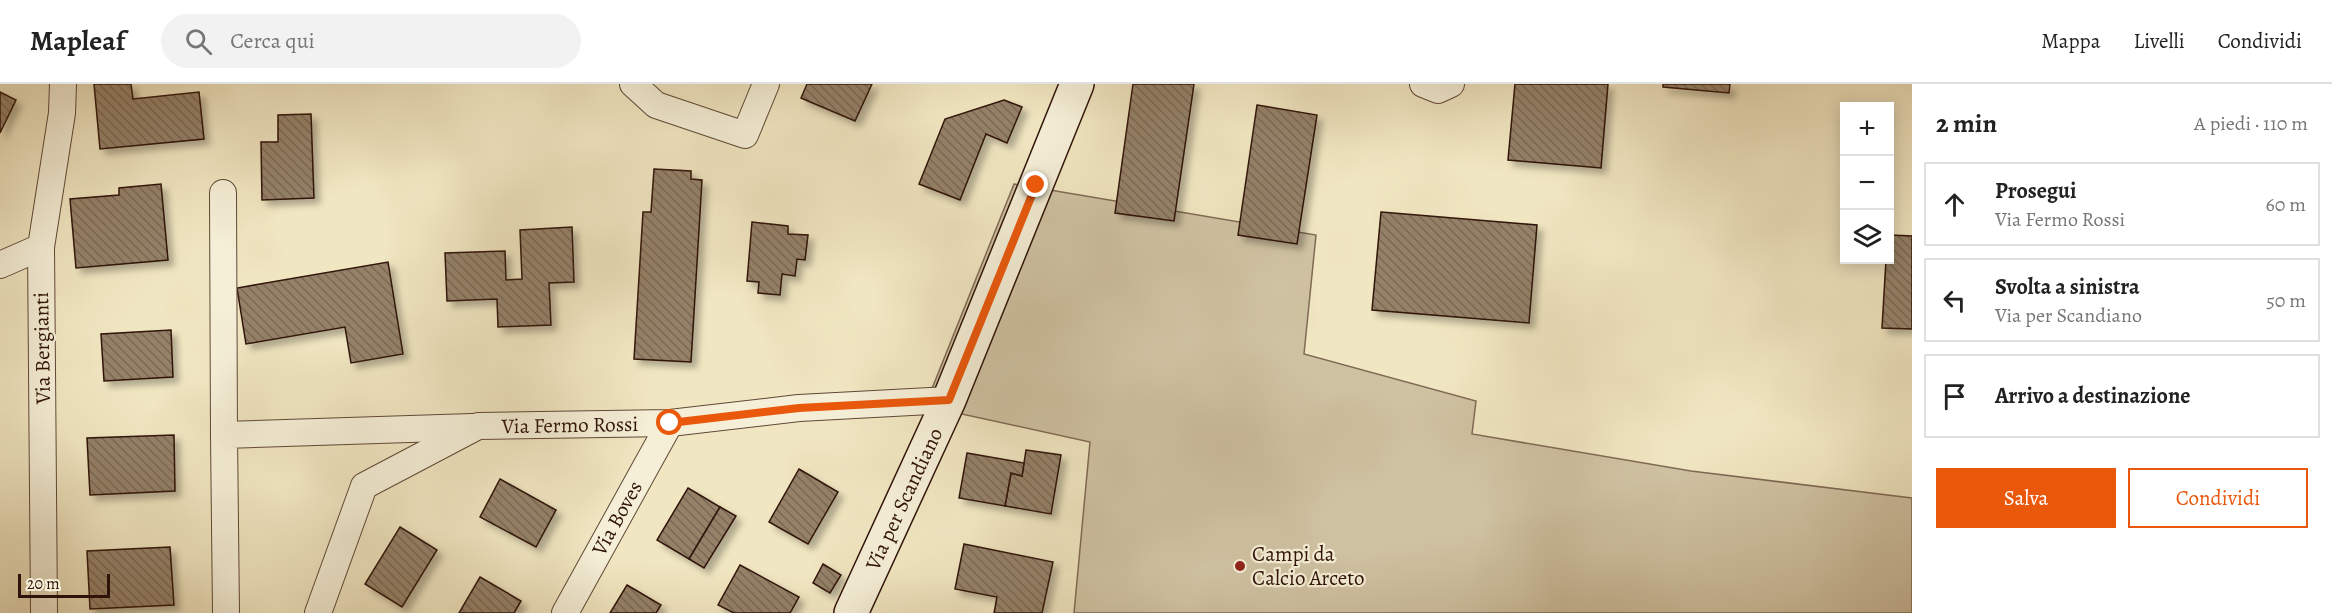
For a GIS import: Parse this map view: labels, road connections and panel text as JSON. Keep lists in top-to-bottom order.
{
  "streets": {
    "street": [
      "Via Bergianti",
      "Via Fermo Rossi",
      "Via per Scandiano",
      "Via Boves"
    ]
  },
  "crossings": [
    ["Via Fermo Rossi", "Via per Scandiano"],
    ["Via Fermo Rossi", "Via Boves"]
  ],
  "places": ["Campi da Calcio Arceto"],
  "scale_bar": "20 m",
  "page": {
    "header": "Mapleaf",
    "search": "Cerca qui",
    "nav": ["Mappa", "Livelli", "Condividi"],
    "heading": ["2 min", "A piedi · 110 m"],
    "map_buttons": ["+", "−"],
    "list": [
      ["Prosegui", "Via Fermo Rossi", "60 m"],
      ["Svolta a sinistra", "Via per Scandiano", "50 m"],
      "Arrivo a destinazione"
    ],
    "buttons": ["Salva", "Condividi"],
    "scale": "20 m"
  }
}
